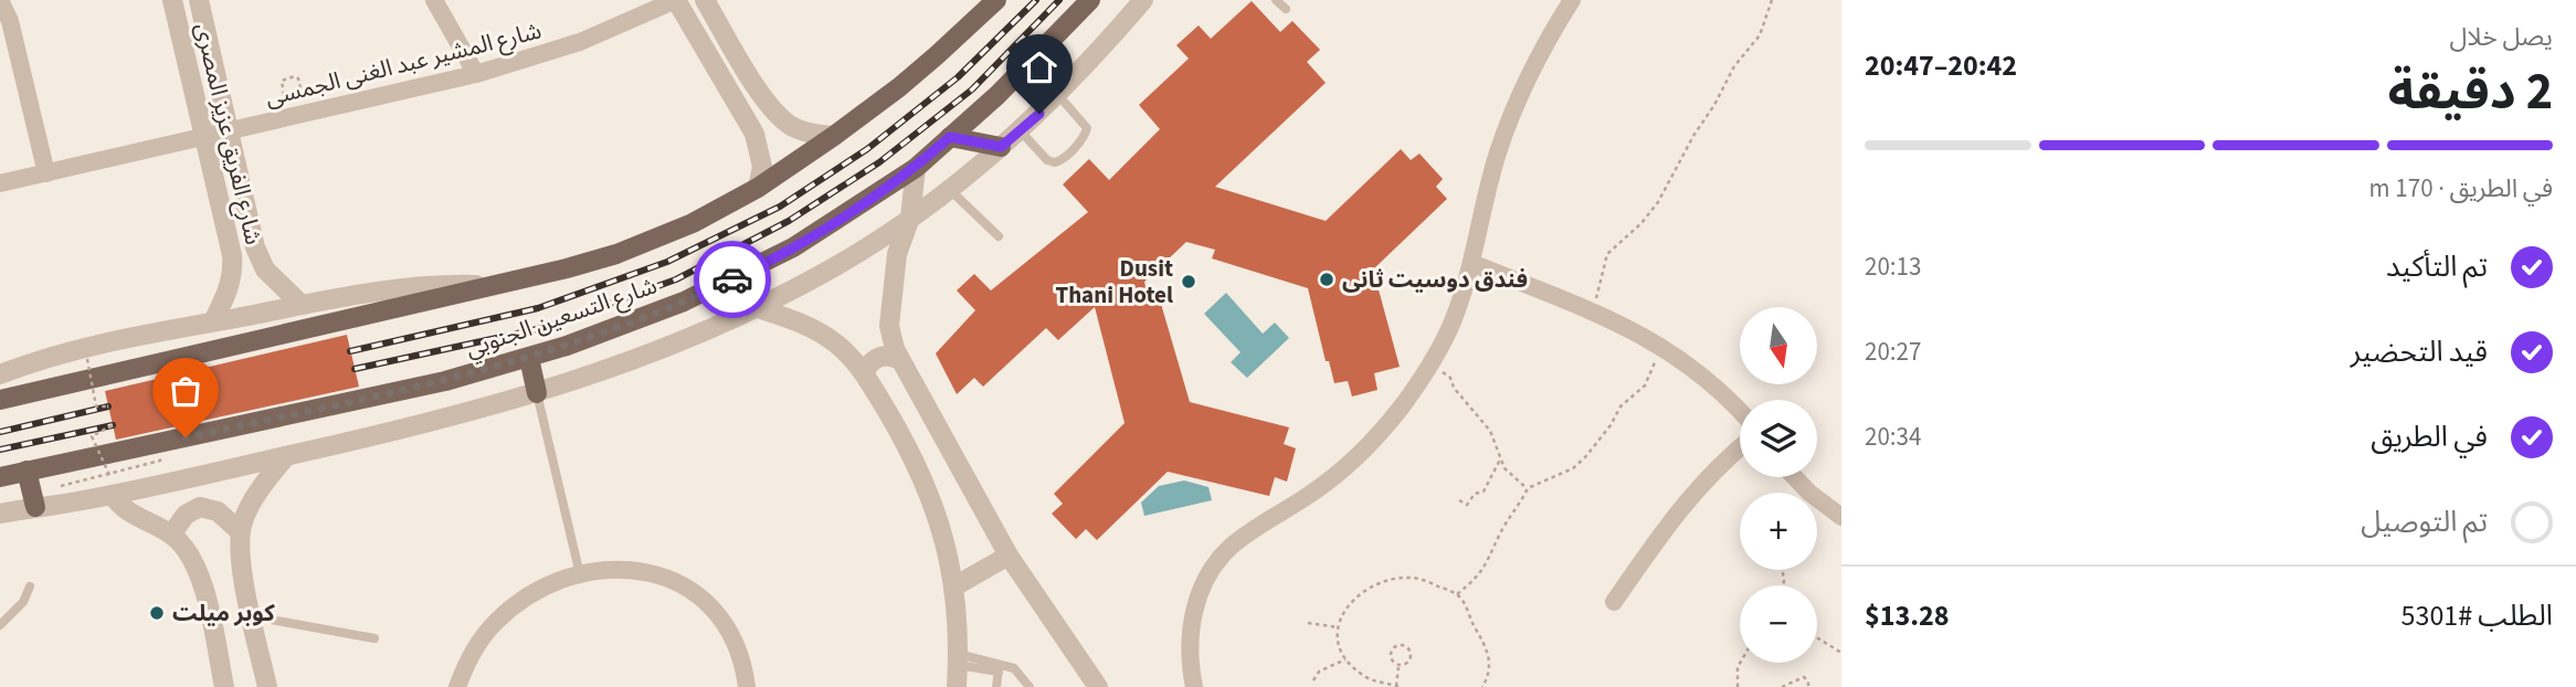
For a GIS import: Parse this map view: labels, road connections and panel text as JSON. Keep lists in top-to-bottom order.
{
  "streets": {
    "main road": ["شارع التسعين الجنوبي"],
    "street": ["شارع المشير عبد الغنى الجمسى", "شارع الفريق عزيز المصرى"]
  },
  "crossings": [
    ["شارع المشير عبد الغنى الجمسى", "شارع الفريق عزيز المصرى"]
  ],
  "places": ["فندق دوسيت ثانى", "Dusit Thani Hotel", "كوبر ميلت"],
  "north": "bottom",
  "page": {
    "heading": ["2 دقيقة", "يصل خلال", "20:42–20:47"],
    "panel": ["الطلب #5301", "$13.28"],
    "bar": "في الطريق · 170 m",
    "list": [
      ["تم التأكيد", "20:13"],
      ["قيد التحضير", "20:27"],
      ["في الطريق", "20:34"],
      "تم التوصيل"
    ],
    "map_buttons": ["+", "−"]
  }
}
